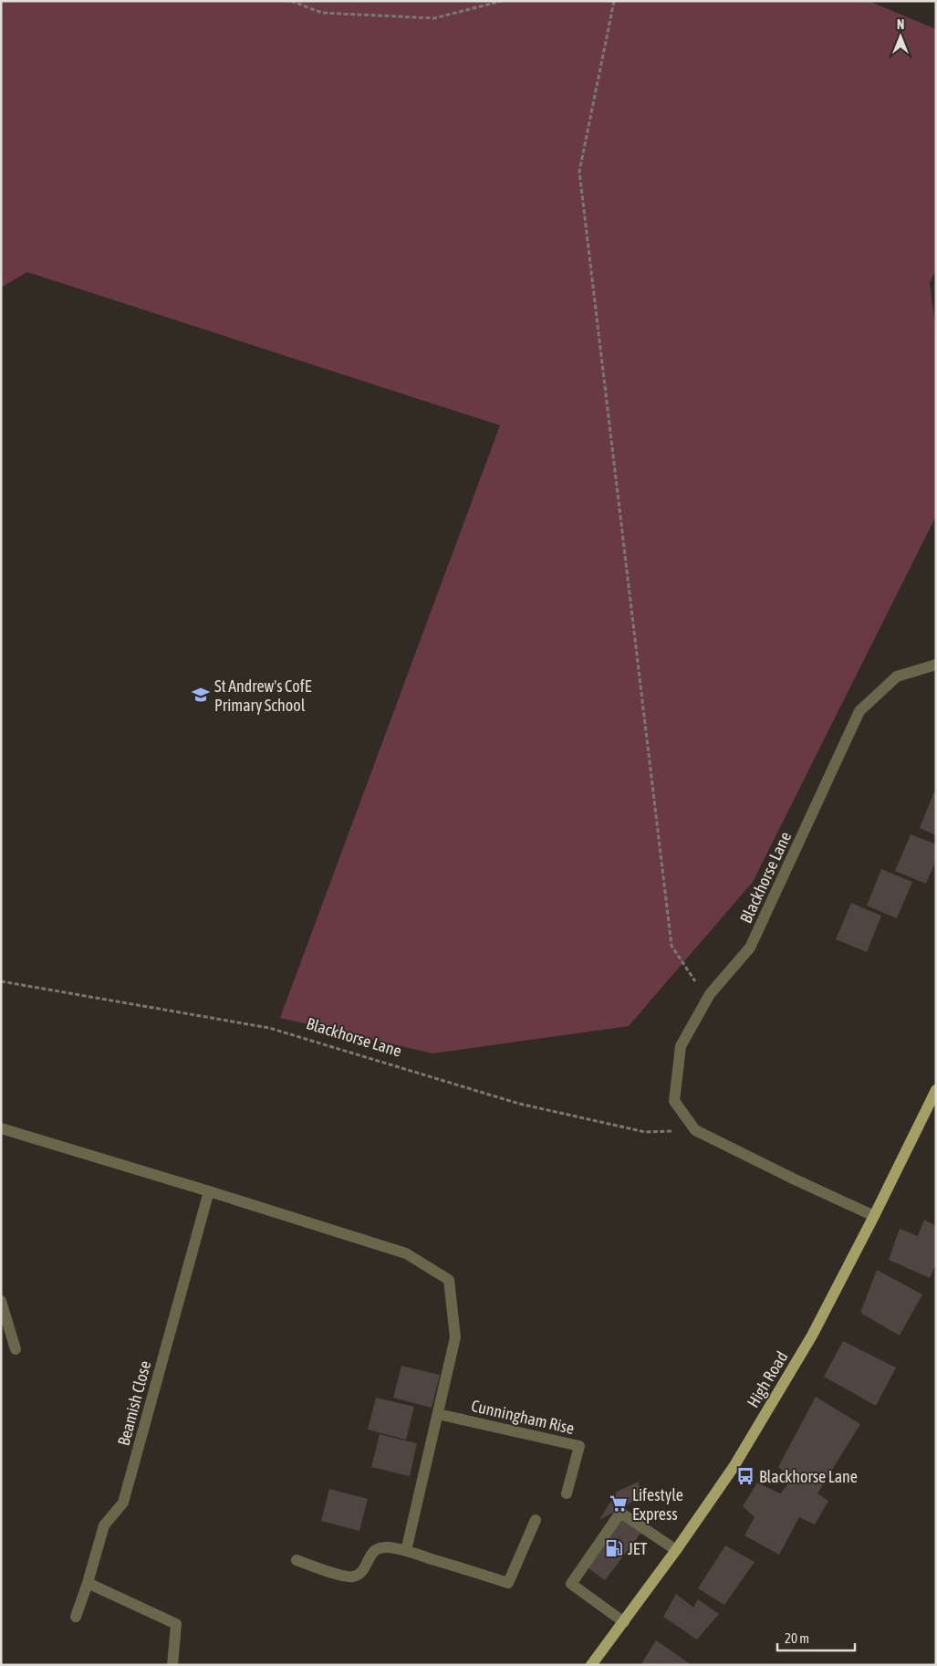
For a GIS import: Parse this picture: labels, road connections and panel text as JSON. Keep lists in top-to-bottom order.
{
  "streets": {
    "main road": ["High Road"],
    "street": ["Blackhorse Lane", "Beamish Close", "Cunningham Rise"]
  },
  "crossings": [
    ["Blackhorse Lane", "High Road"]
  ],
  "places": {
    "school or university": ["St Andrew's CofE Primary School"],
    "bus stop": ["Blackhorse Lane"],
    "supermarket": ["Lifestyle Express"],
    "fuel station": ["JET"]
  },
  "scale_bar": "20 m",
  "north": "top"
}
